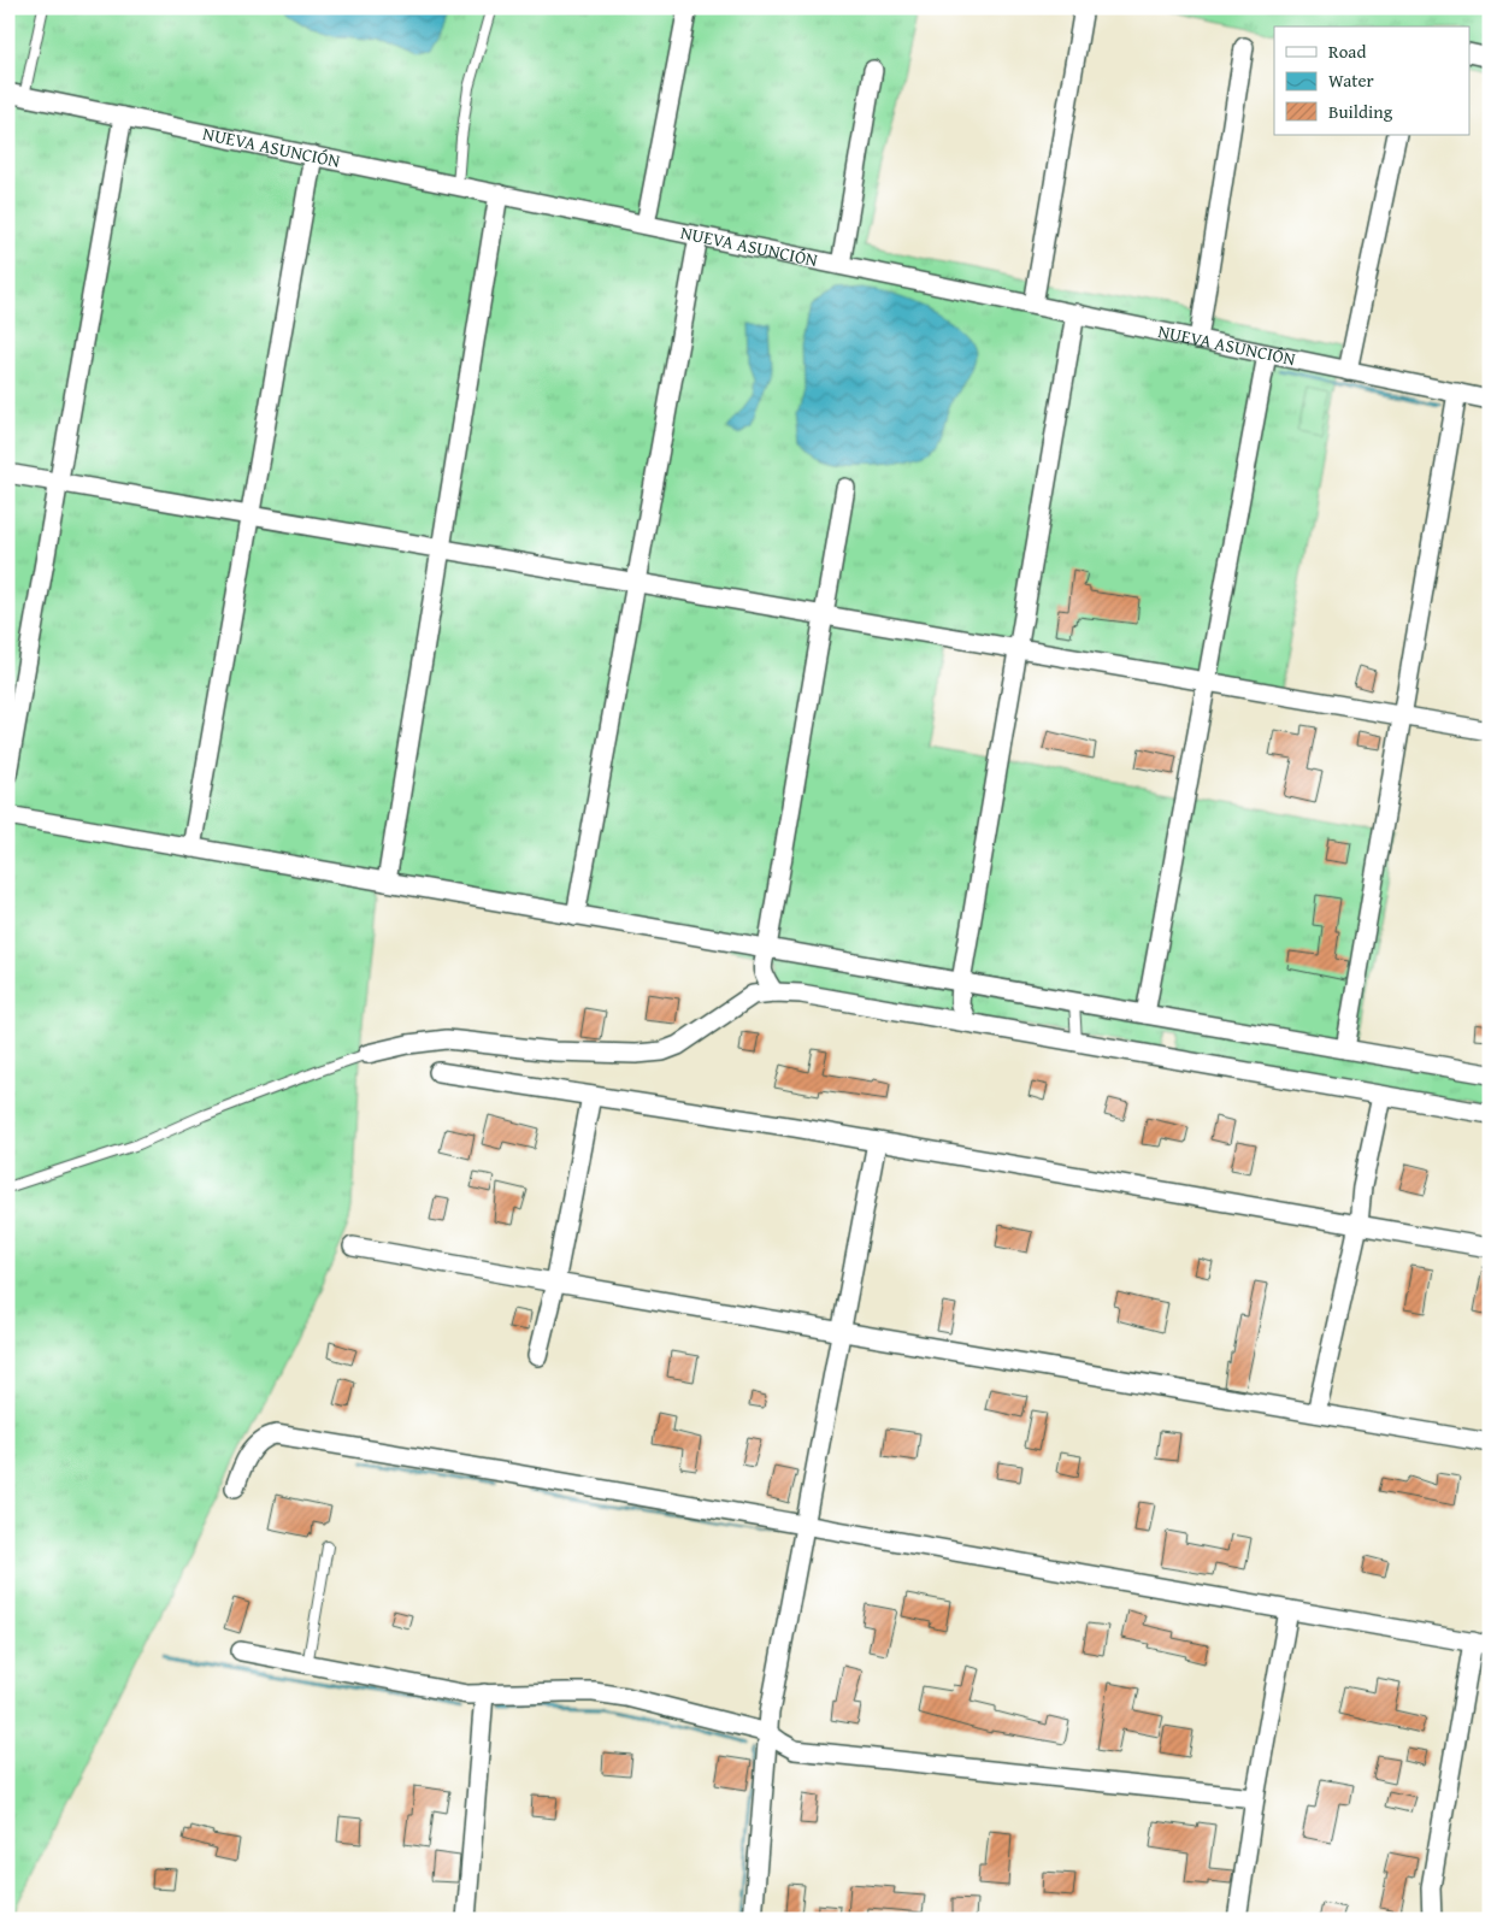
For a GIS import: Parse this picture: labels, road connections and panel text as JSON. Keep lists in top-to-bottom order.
{
  "streets": {
    "street": ["NUEVA ASUNCIÓN"]
  },
  "legend": ["Road", "Water", "Building"]
}
